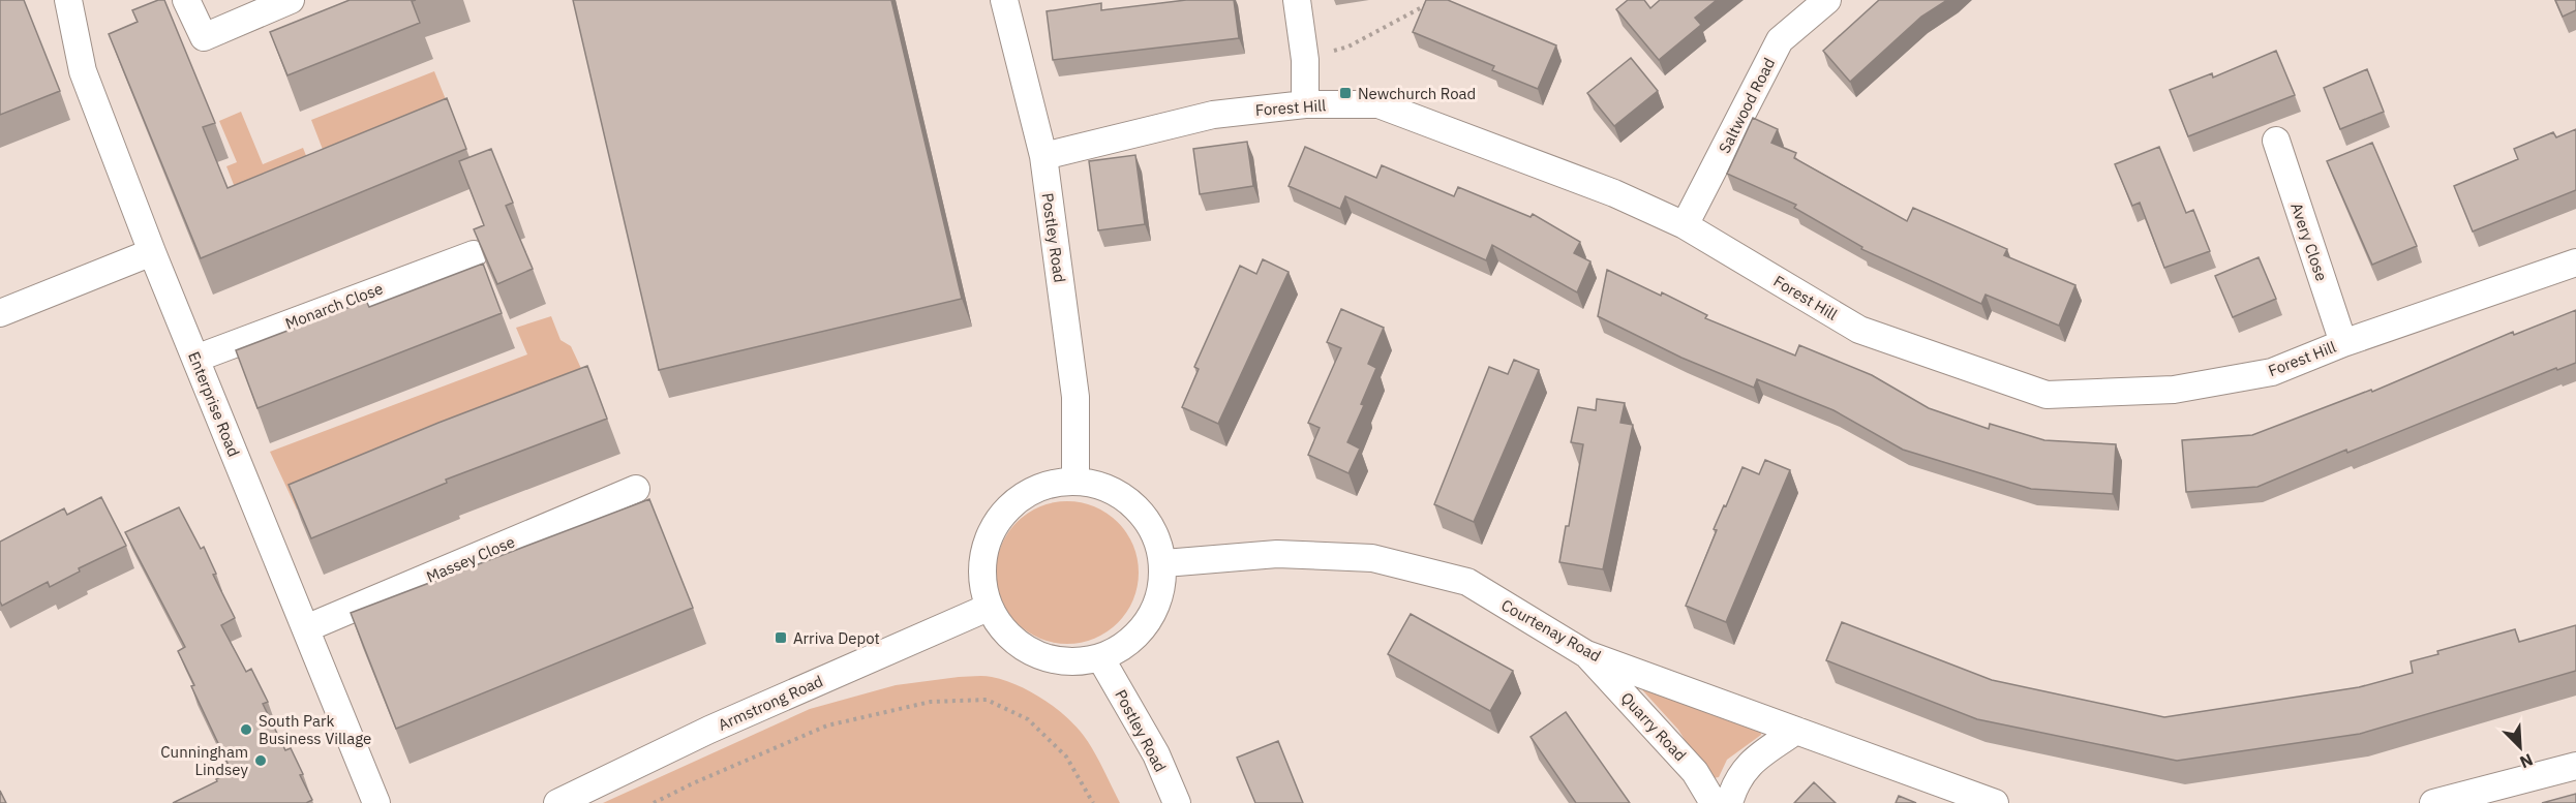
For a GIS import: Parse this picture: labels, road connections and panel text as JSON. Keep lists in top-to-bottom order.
{
  "streets": {
    "street": [
      "Saltwood Road",
      "Forest Hill",
      "Postley Road",
      "Avery Close",
      "Monarch Close",
      "Enterprise Road",
      "Massey Close",
      "Courtenay Road",
      "Armstrong Road",
      "Quarry Road"
    ]
  },
  "crossings": [
    ["Saltwood Road", "Forest Hill"],
    ["Forest Hill", "Postley Road"],
    ["Forest Hill", "Avery Close"],
    ["Postley Road", "Courtenay Road"],
    ["Postley Road", "Armstrong Road"],
    ["Monarch Close", "Enterprise Road"],
    ["Enterprise Road", "Massey Close"],
    ["Courtenay Road", "Armstrong Road"],
    ["Courtenay Road", "Quarry Road"]
  ],
  "places": {
    "transit": ["Newchurch Road", "Arriva Depot"],
    "other": ["South Park Business Village", "Cunningham Lindsey"]
  },
  "north": "bottom right"
}
